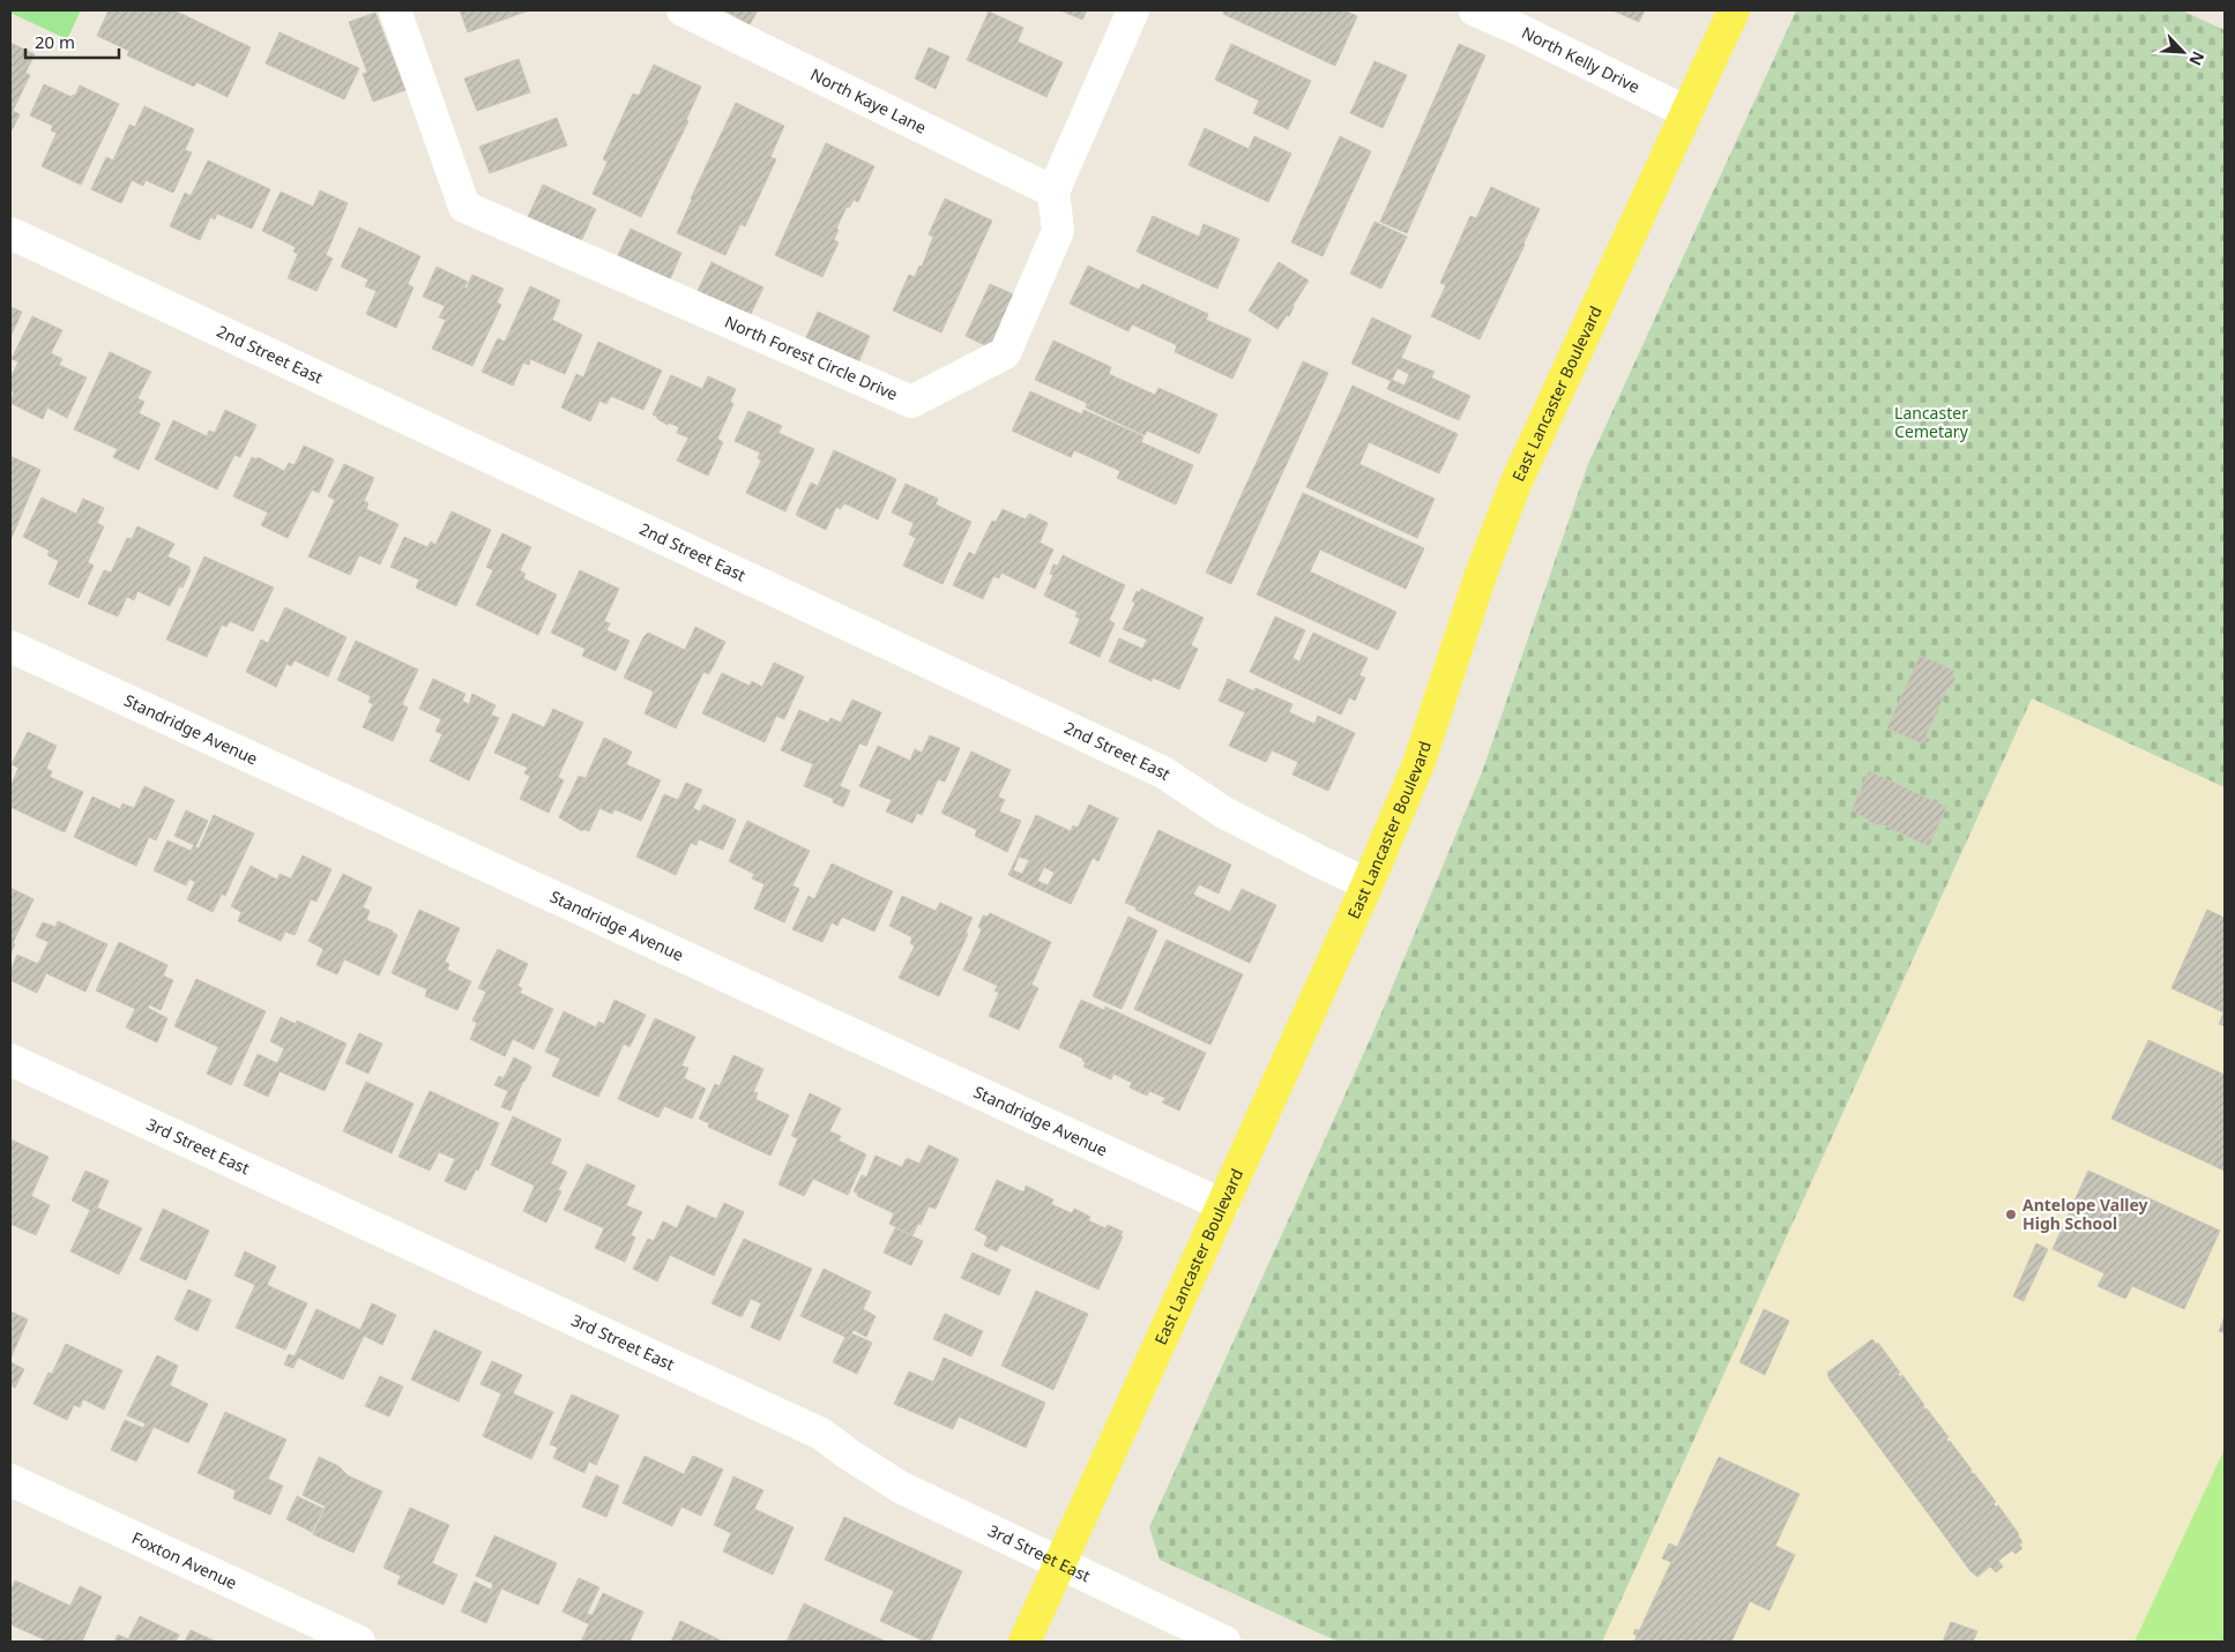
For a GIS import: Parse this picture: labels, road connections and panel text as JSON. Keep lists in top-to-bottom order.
{
  "streets": {
    "main road": ["East Lancaster Boulevard"],
    "street": [
      "North Kelly Drive",
      "North Kaye Lane",
      "2nd Street East",
      "North Forest Circle Drive",
      "Standridge Avenue",
      "3rd Street East",
      "Foxton Avenue"
    ]
  },
  "crossings": [
    ["North Kelly Drive", "East Lancaster Boulevard"],
    ["North Kaye Lane", "North Forest Circle Drive"],
    ["2nd Street East", "East Lancaster Boulevard"],
    ["East Lancaster Boulevard", "Standridge Avenue"],
    ["East Lancaster Boulevard", "3rd Street East"]
  ],
  "parks": ["Lancaster Cemetary"],
  "places": ["Antelope Valley High School"],
  "scale_bar": "20 m",
  "north": "bottom right"
}
